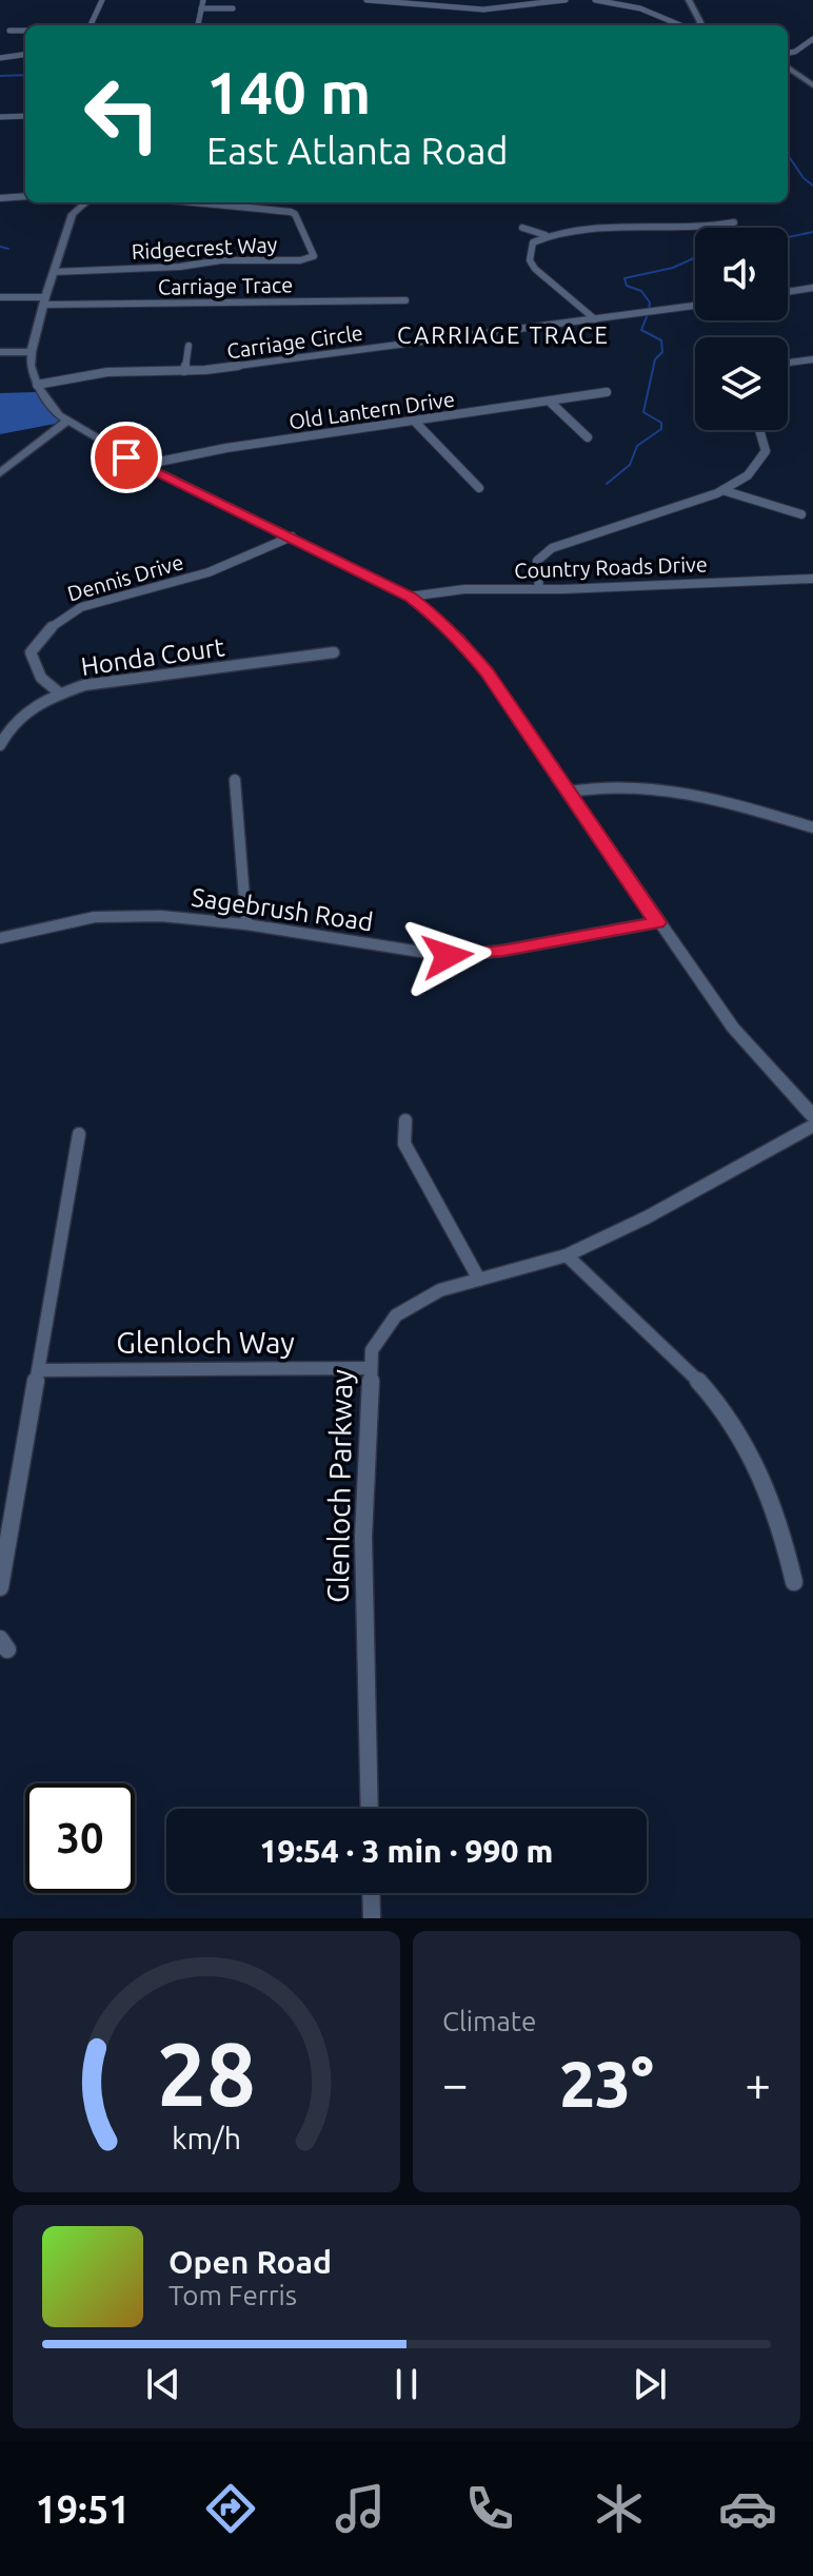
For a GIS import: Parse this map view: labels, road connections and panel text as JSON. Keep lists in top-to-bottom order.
{
  "streets": {
    "street": [
      "Ridgecrest Way",
      "Carriage Trace",
      "Carriage Circle",
      "Old Lantern Drive",
      "Country Roads Drive",
      "Dennis Drive",
      "Honda Court",
      "Sagebrush Road",
      "Glenloch Way",
      "Glenloch Parkway"
    ]
  },
  "crossings": [
    ["Dennis Drive", "Honda Court"],
    ["Glenloch Way", "Glenloch Parkway"]
  ],
  "districts": ["CARRIAGE TRACE"],
  "page": {
    "turn": ["140 m", "East Atlanta Road"],
    "limit": "30",
    "trip": "19:54 · 3 min · 990 m",
    "tile": "Climate",
    "heat": ["−", "23°", "+"],
    "song": ["Open Road", "Tom Ferris"],
    "tabs": "19:51",
    "gauge": ["28", "km/h"]
  }
}
